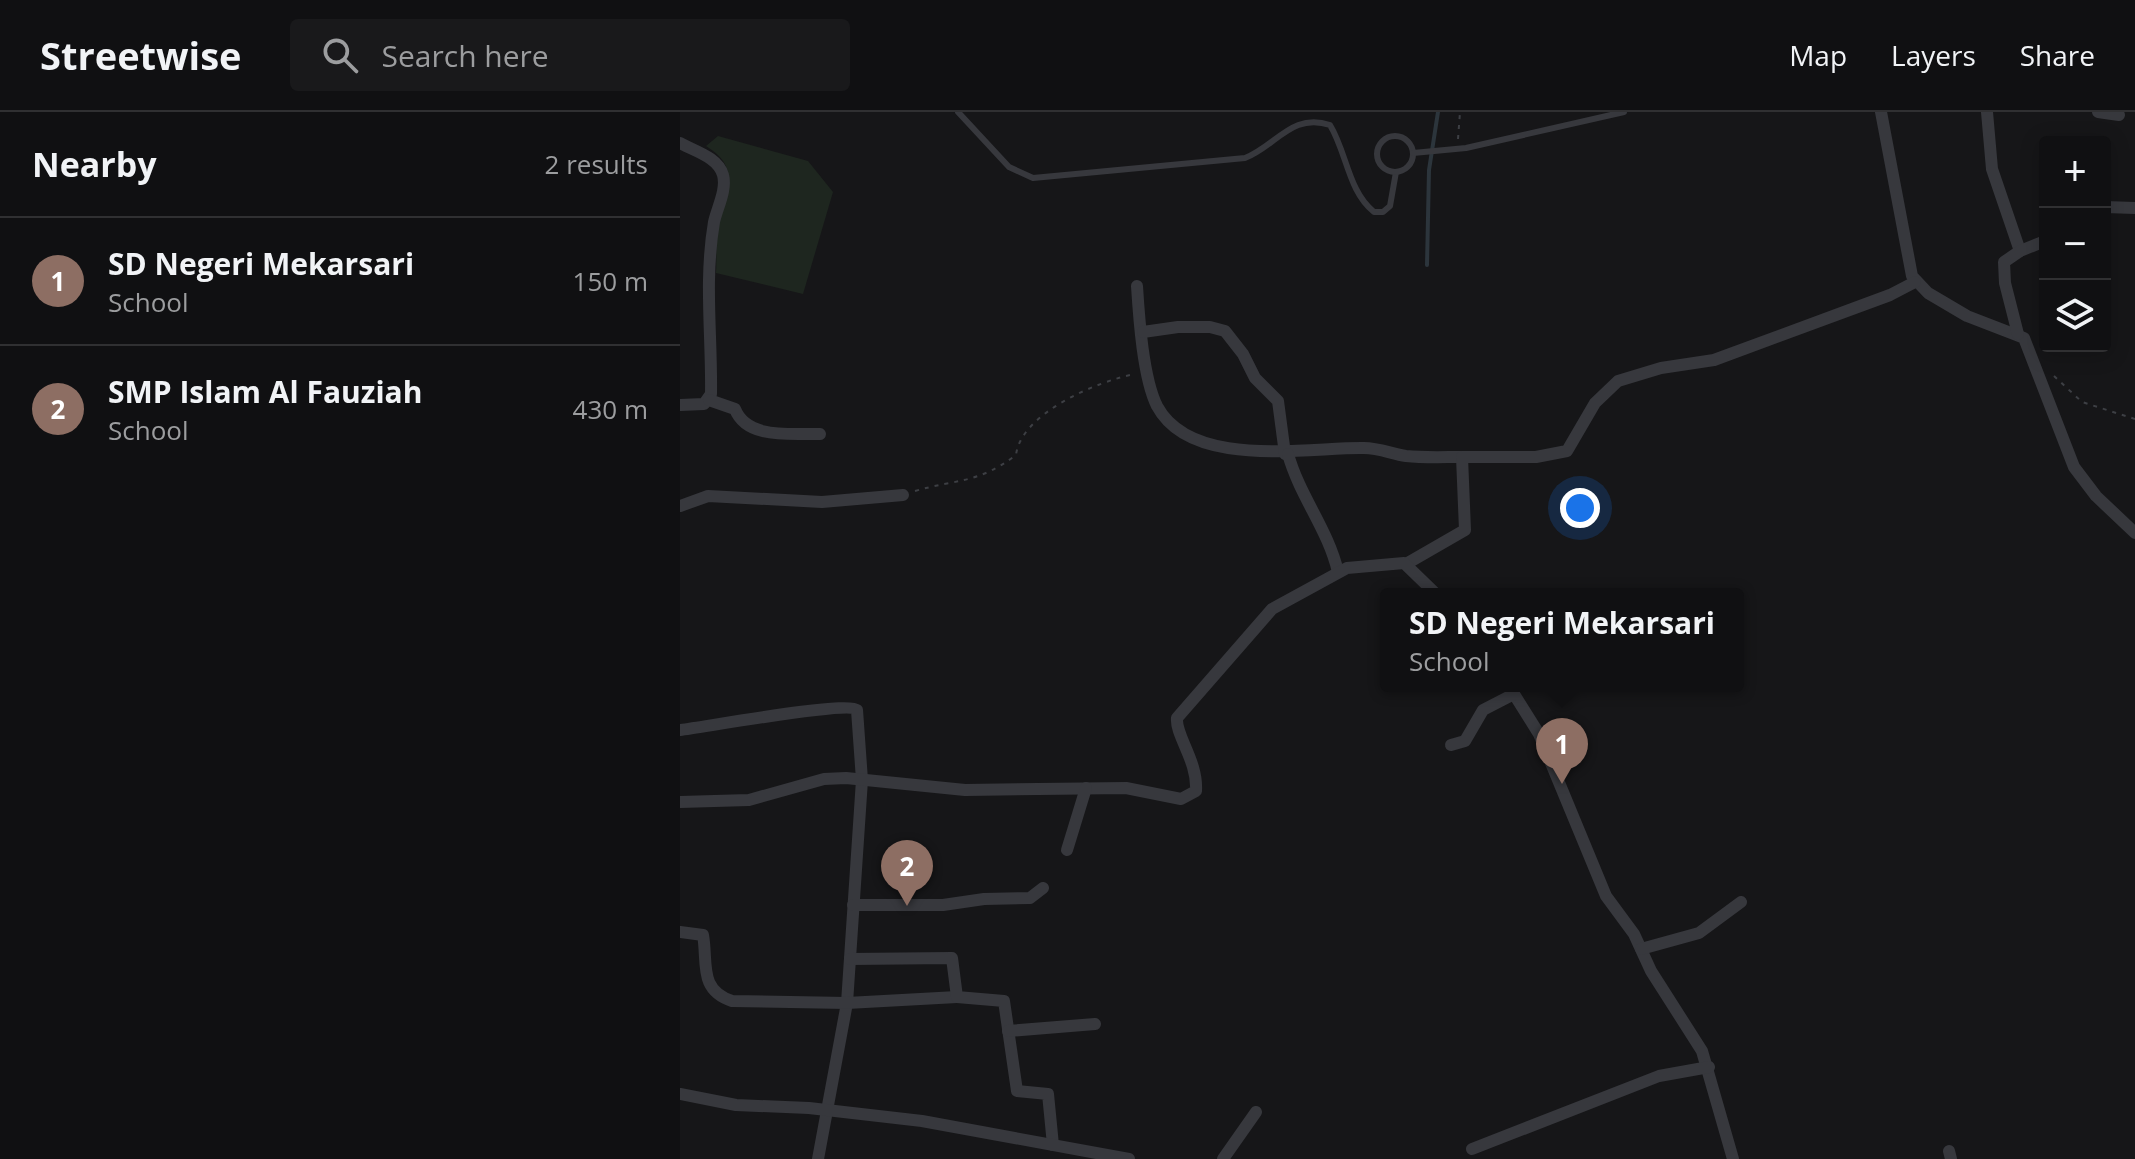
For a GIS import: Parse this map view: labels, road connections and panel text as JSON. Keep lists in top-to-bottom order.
{
  "page": {
    "header": "Streetwise",
    "search": "Search here",
    "nav": ["Map", "Layers", "Share"],
    "heading": ["Nearby", "2 results"],
    "map_buttons": ["+", "−"],
    "list": [
      {
        "mark": "1",
        "name": "SD Negeri Mekarsari",
        "note": "School",
        "value": "150 m"
      },
      {
        "mark": "2",
        "name": "SMP Islam Al Fauziah",
        "note": "School",
        "value": "430 m"
      }
    ],
    "popup": ["SD Negeri Mekarsari", "School"],
    "pins": ["1", "2"]
  }
}
